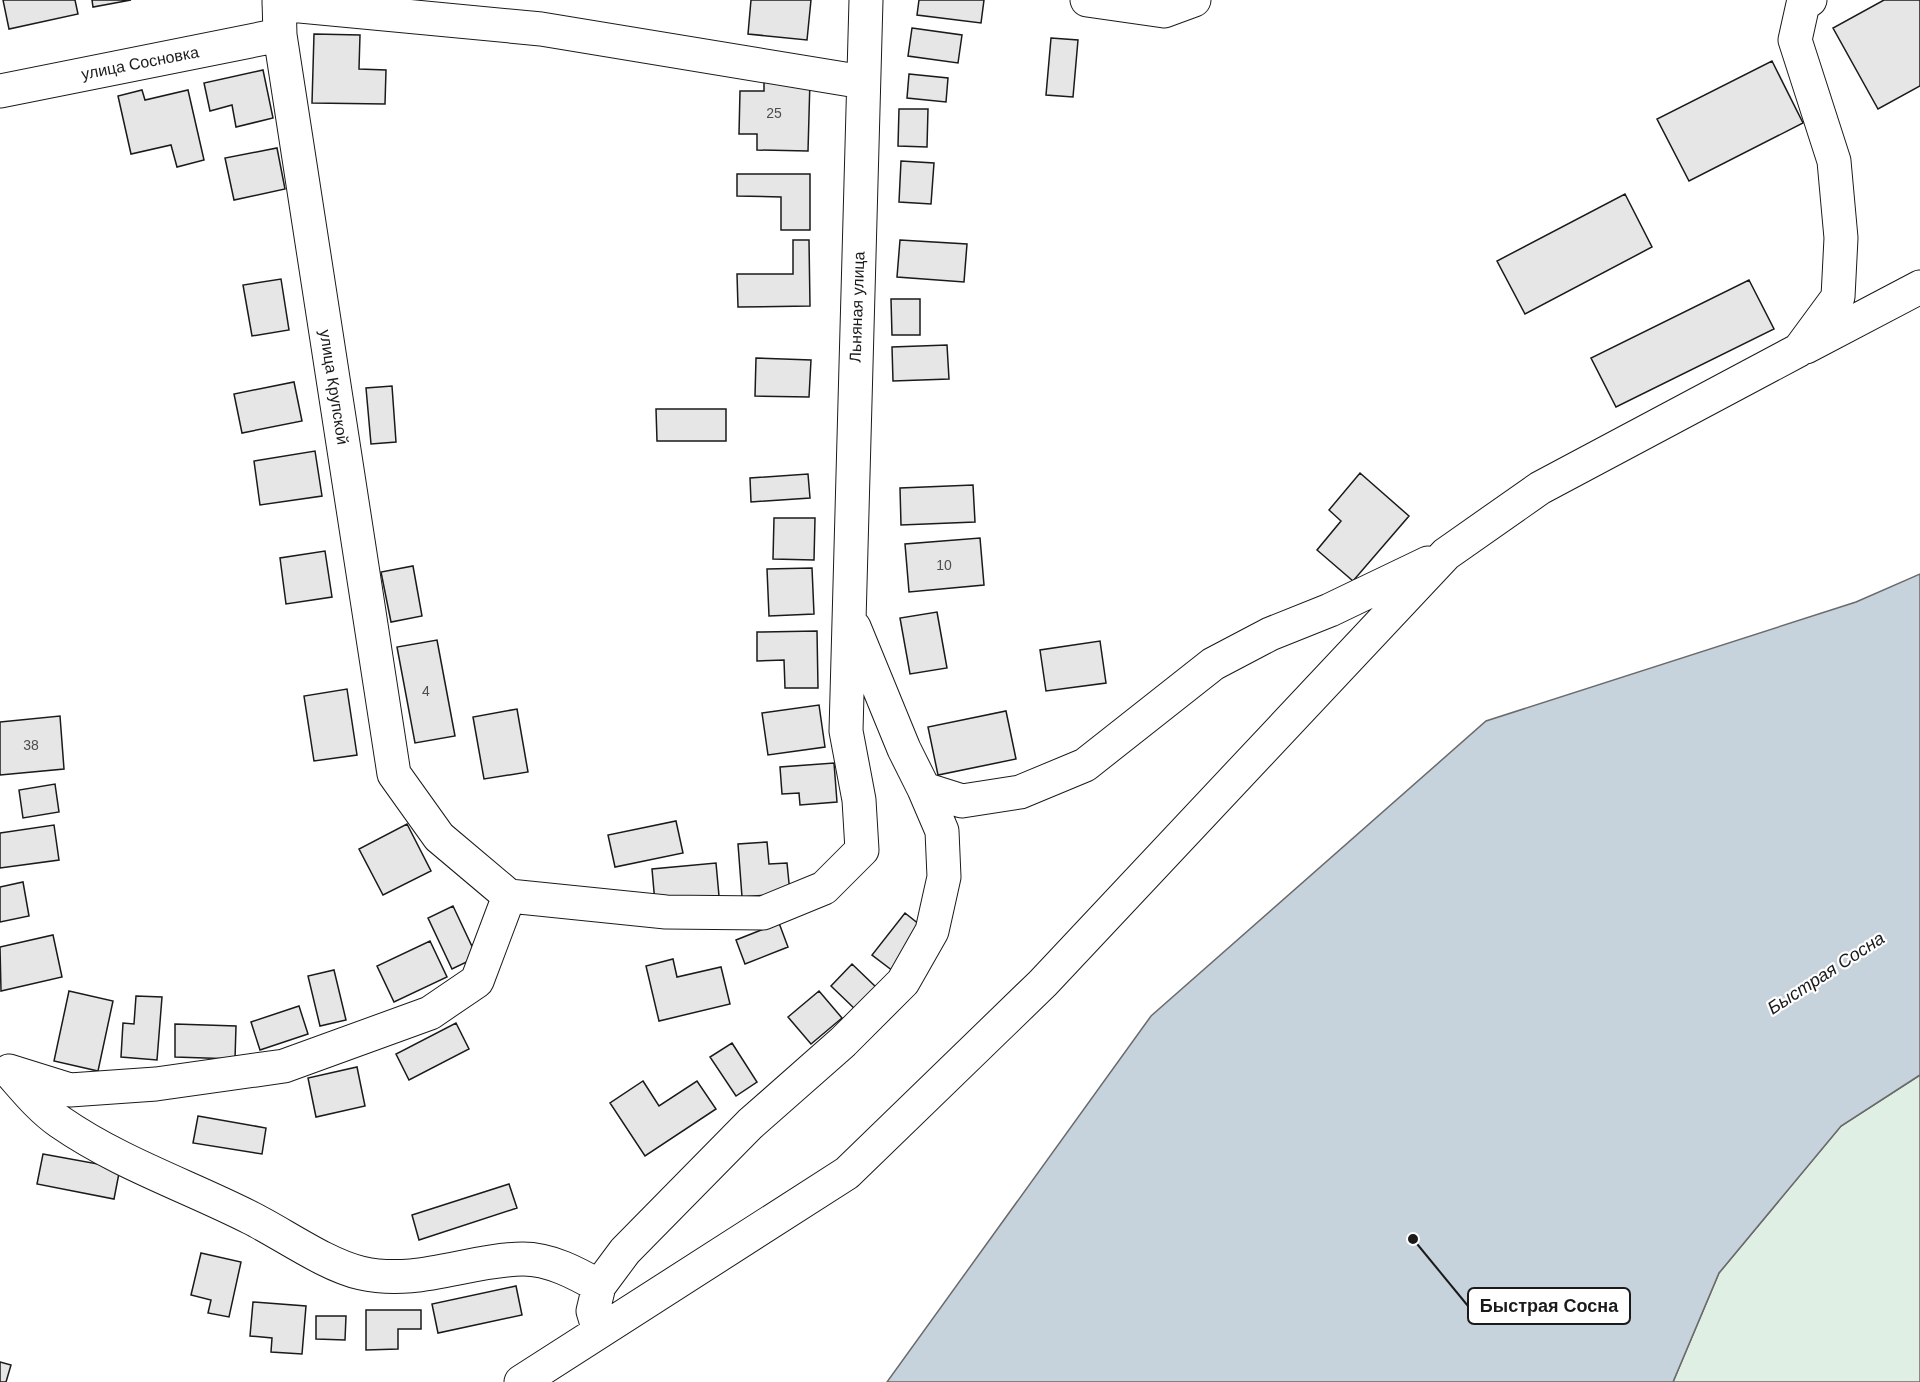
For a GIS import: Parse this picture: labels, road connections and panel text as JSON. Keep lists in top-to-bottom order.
{
  "streets": {
    "street": ["улица Сосновка", "Льняная улица", "улица Крупской"]
  },
  "crossings": [
    ["улица Сосновка", "Льняная улица"],
    ["улица Сосновка", "улица Крупской"],
    ["Льняная улица", "улица Крупской"]
  ],
  "water": ["Быстрая Сосна"],
  "places": ["Быстрая Сосна"],
  "house_numbers": [
    "25",
    "10",
    "4",
    "38"
  ]
}
